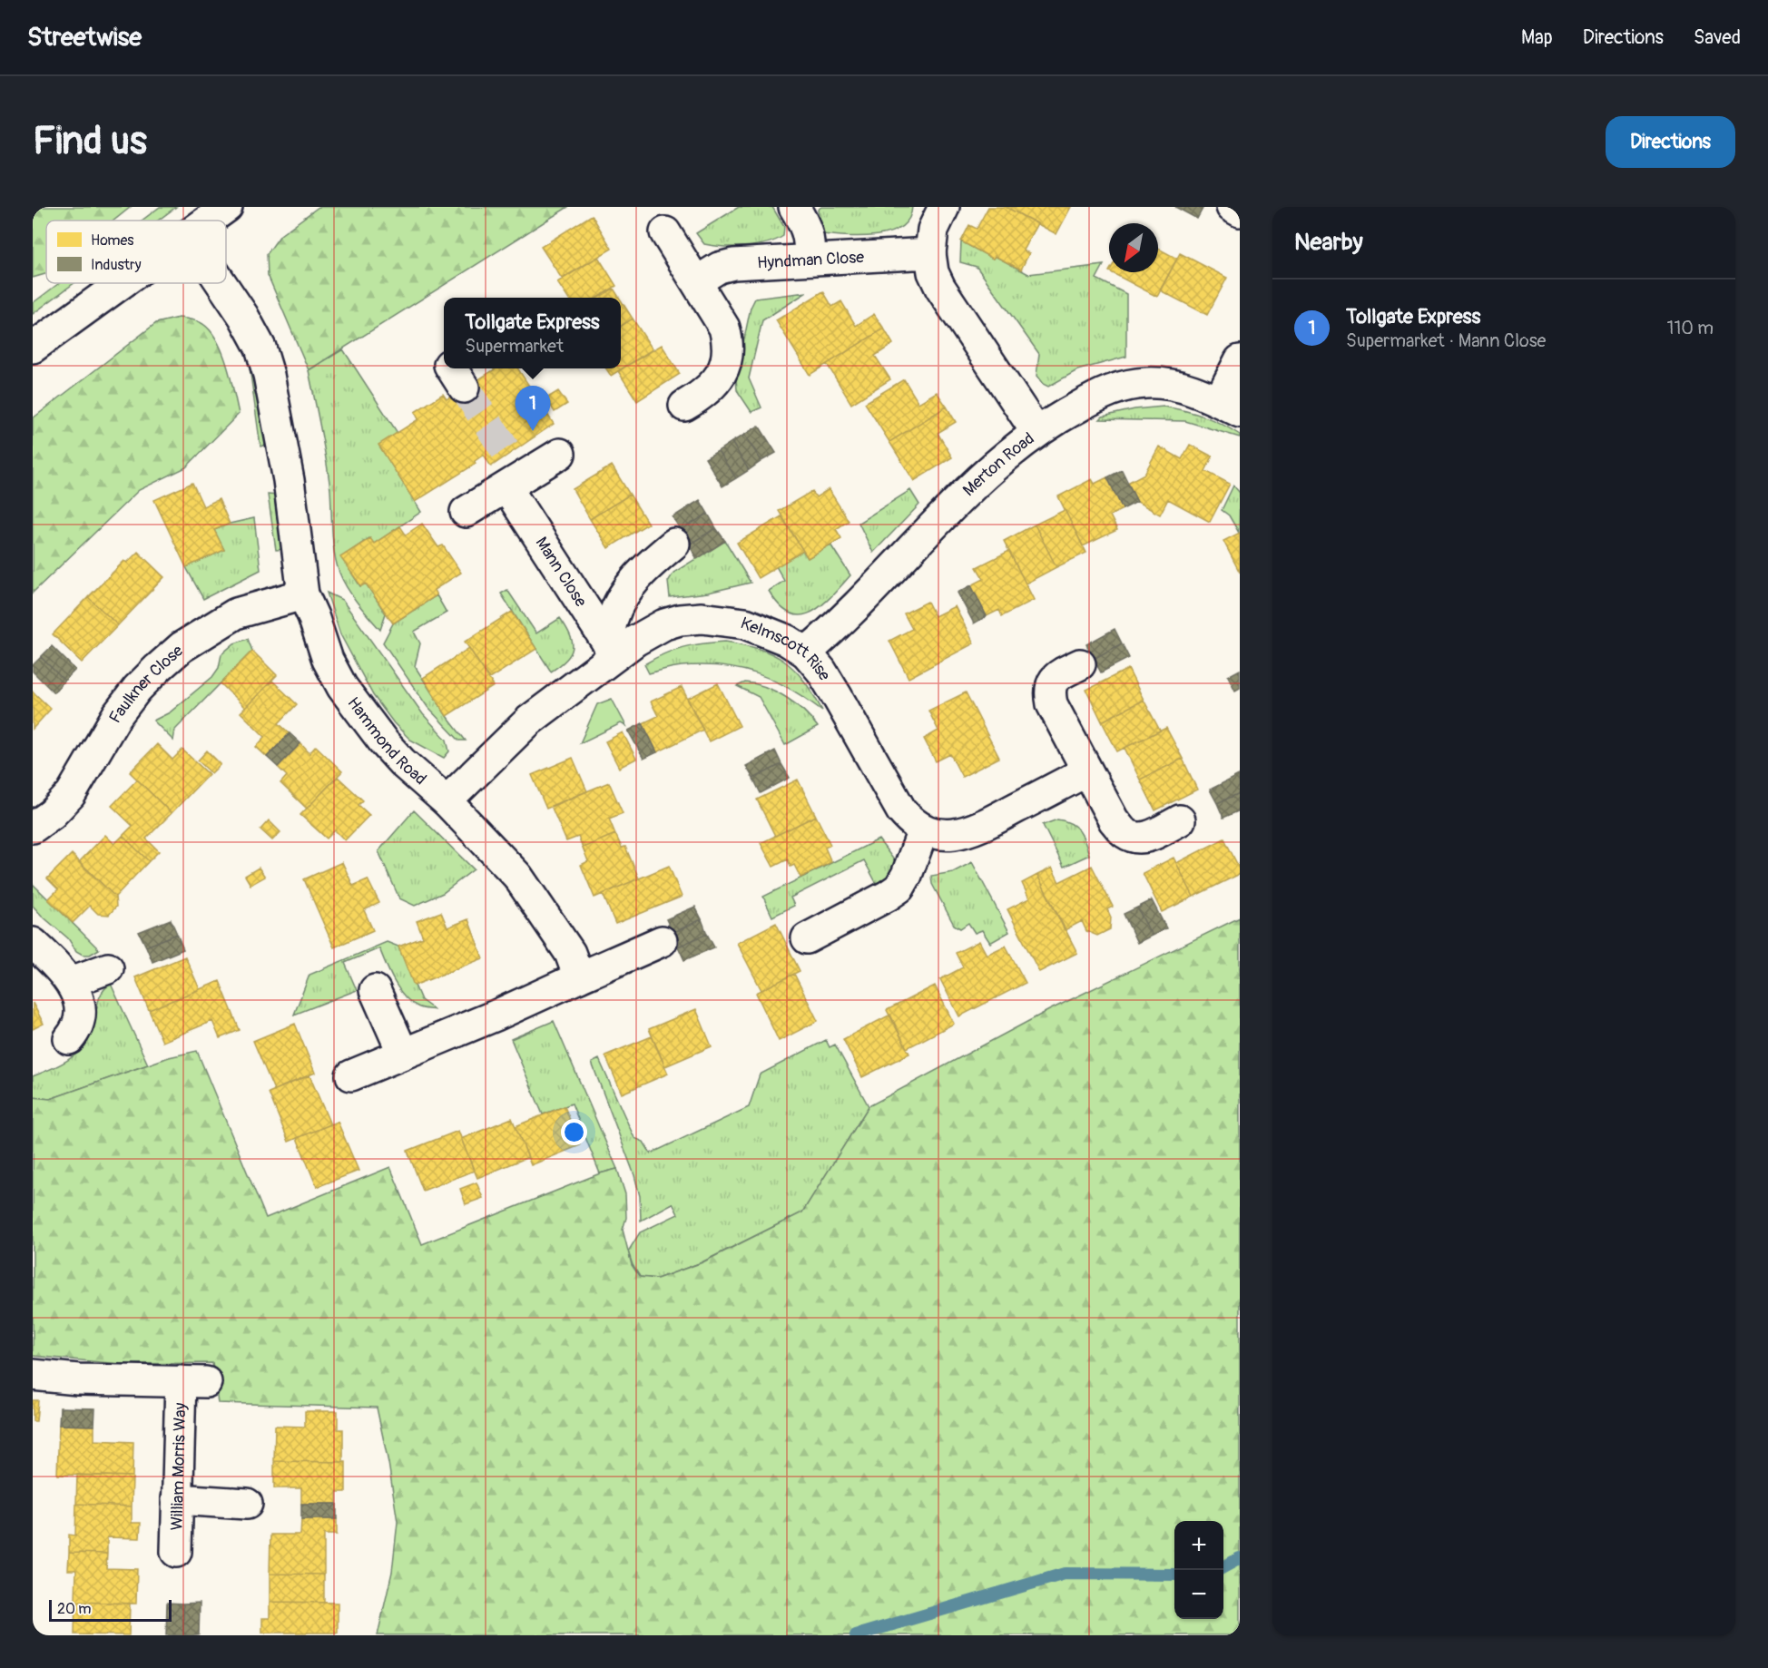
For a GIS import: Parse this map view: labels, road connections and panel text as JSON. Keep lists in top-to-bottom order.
{
  "streets": {
    "street": [
      "Hyndman Close",
      "Merton Road",
      "Mann Close",
      "Kelmscott Rise",
      "Faulkner Close",
      "Hammond Road",
      "William Morris Way"
    ]
  },
  "crossings": [
    ["Merton Road", "Kelmscott Rise"],
    ["Mann Close", "Kelmscott Rise"],
    ["Kelmscott Rise", "Hammond Road"],
    ["Faulkner Close", "Hammond Road"]
  ],
  "legend": ["Homes", "Industry"],
  "scale_bar": "20 m",
  "north": "bottom left",
  "page": {
    "header": "Streetwise",
    "nav": ["Map", "Directions", "Saved"],
    "buttons": "Directions",
    "title": "Find us",
    "heading": "Nearby",
    "list": [
      {
        "mark": "1",
        "name": "Tollgate Express",
        "note": "Supermarket · Mann Close",
        "value": "110 m"
      }
    ],
    "popup": ["Tollgate Express", "Supermarket"],
    "pins": "1",
    "map_buttons": ["+", "−"],
    "scale": "20 m"
  }
}
